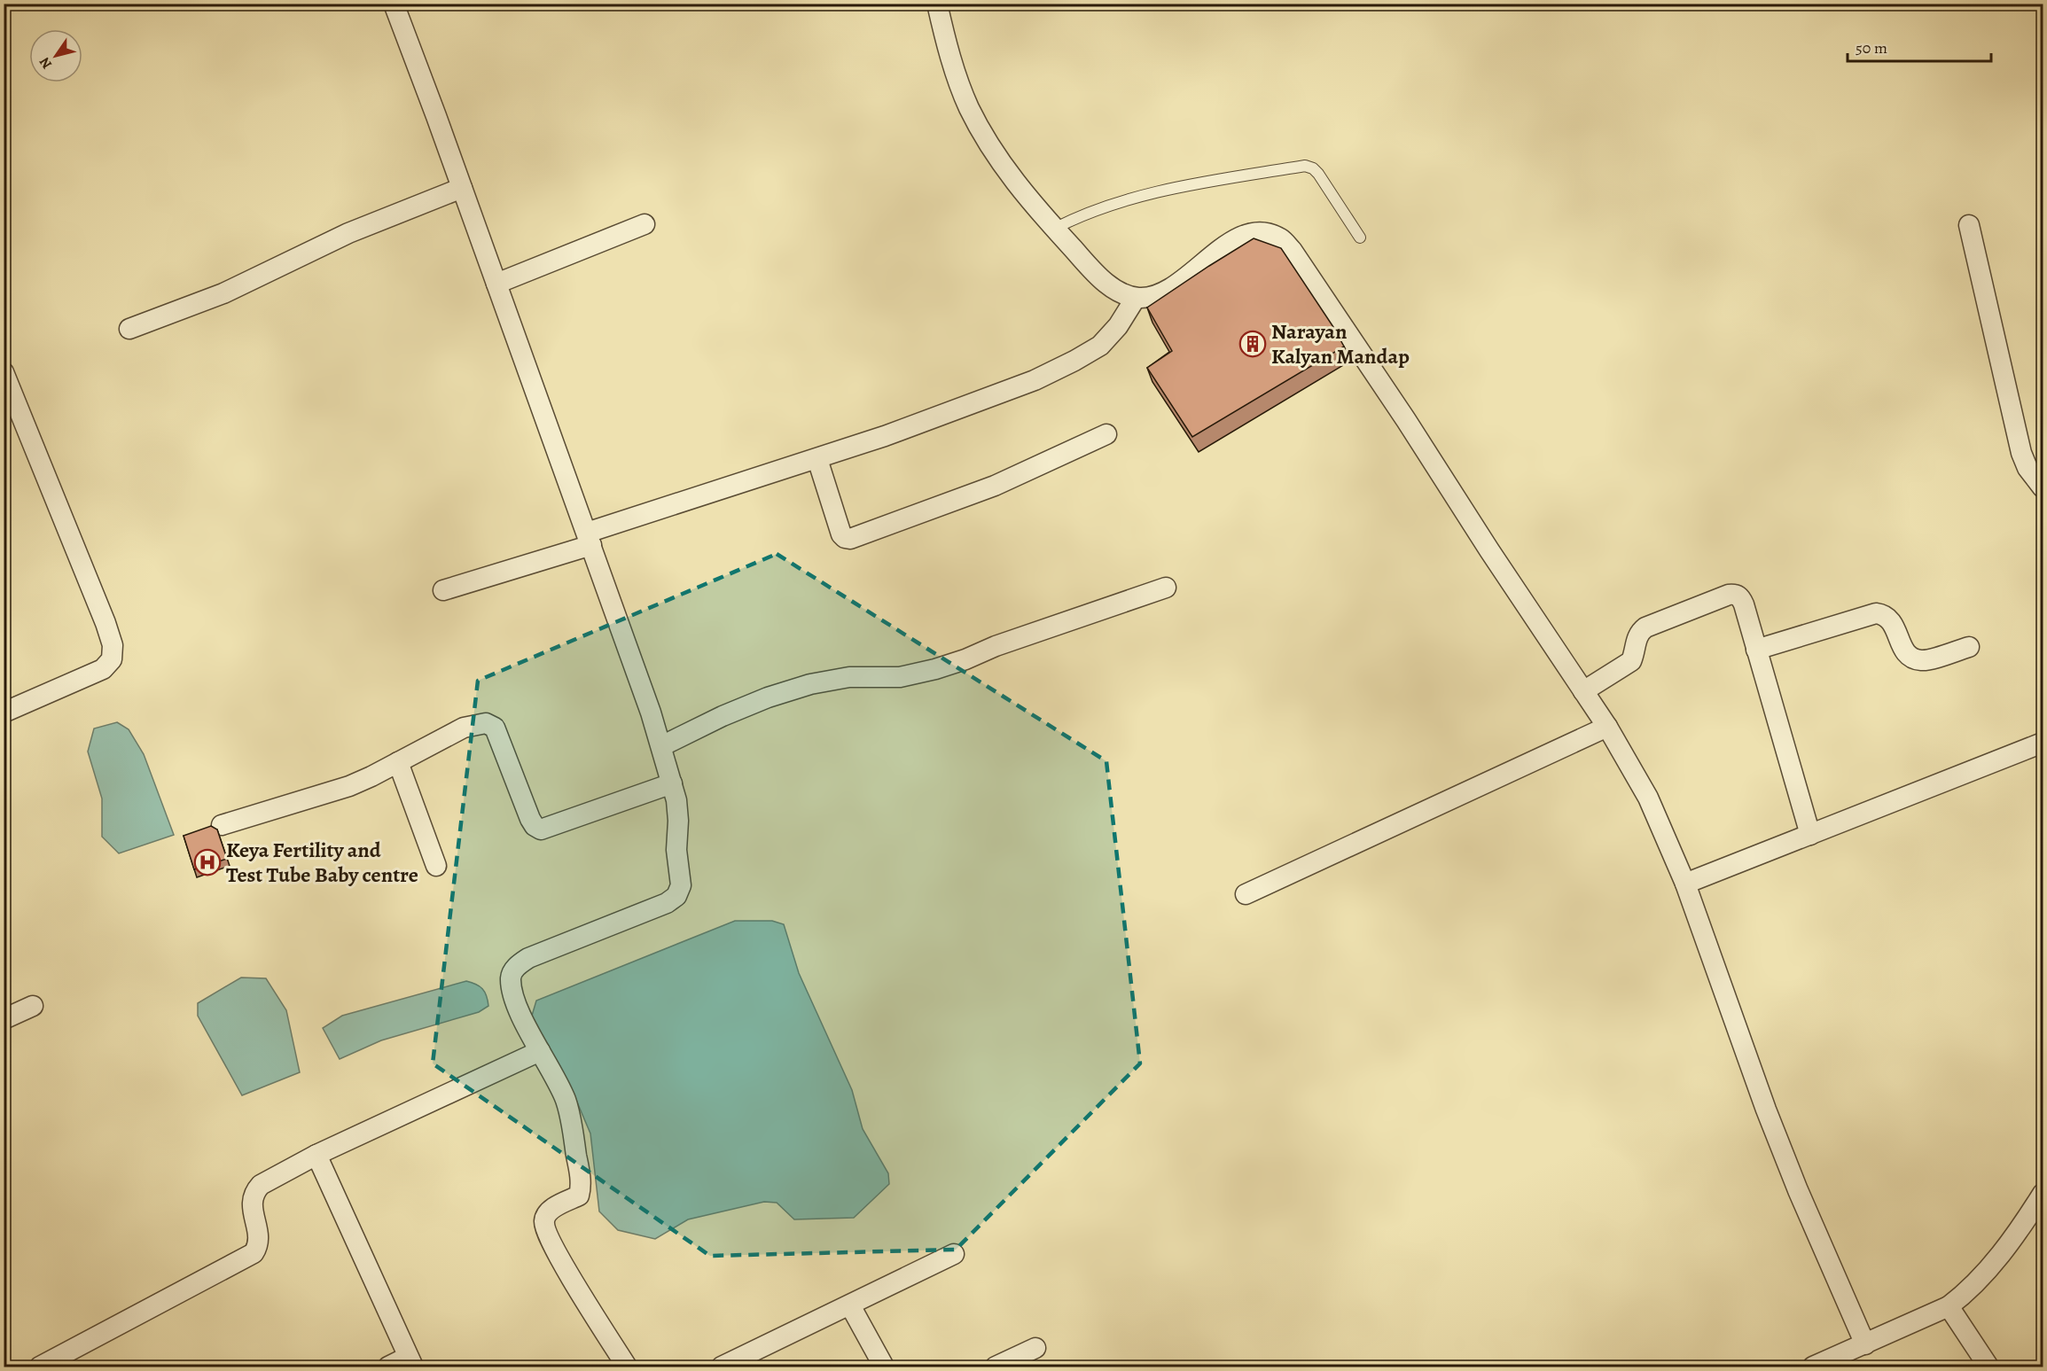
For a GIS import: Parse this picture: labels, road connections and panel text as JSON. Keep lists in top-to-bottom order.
{
  "places": {
    "building": ["Narayan Kalyan Mandap"],
    "hospital": ["Keya Fertility and Test Tube Baby centre"]
  },
  "scale_bar": "50 m",
  "north": "bottom left"
}
